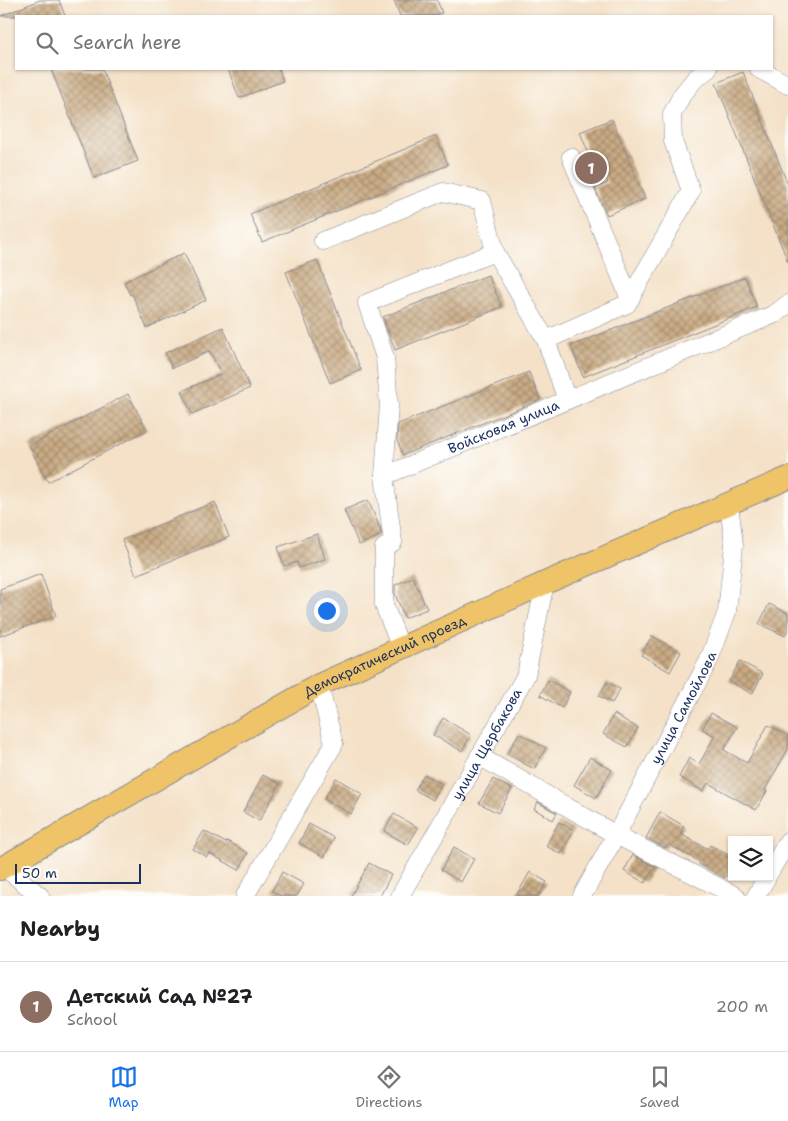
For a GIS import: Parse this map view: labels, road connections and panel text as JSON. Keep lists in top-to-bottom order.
{
  "streets": {
    "main road": ["Демократический проезд"],
    "street": ["Войсковая улица", "улица Самойлова", "улица Щербакова"]
  },
  "crossings": [
    ["Демократический проезд", "улица Самойлова"],
    ["Демократический проезд", "улица Щербакова"]
  ],
  "scale_bar": "50 m",
  "page": {
    "search": "Search here",
    "pins": "1",
    "scale": "50 m",
    "heading": "Nearby",
    "list": [
      {
        "mark": "1",
        "name": "Детский Сад №27",
        "note": "School",
        "value": "200 m"
      }
    ],
    "nav": ["Map", "Directions", "Saved"]
  }
}
